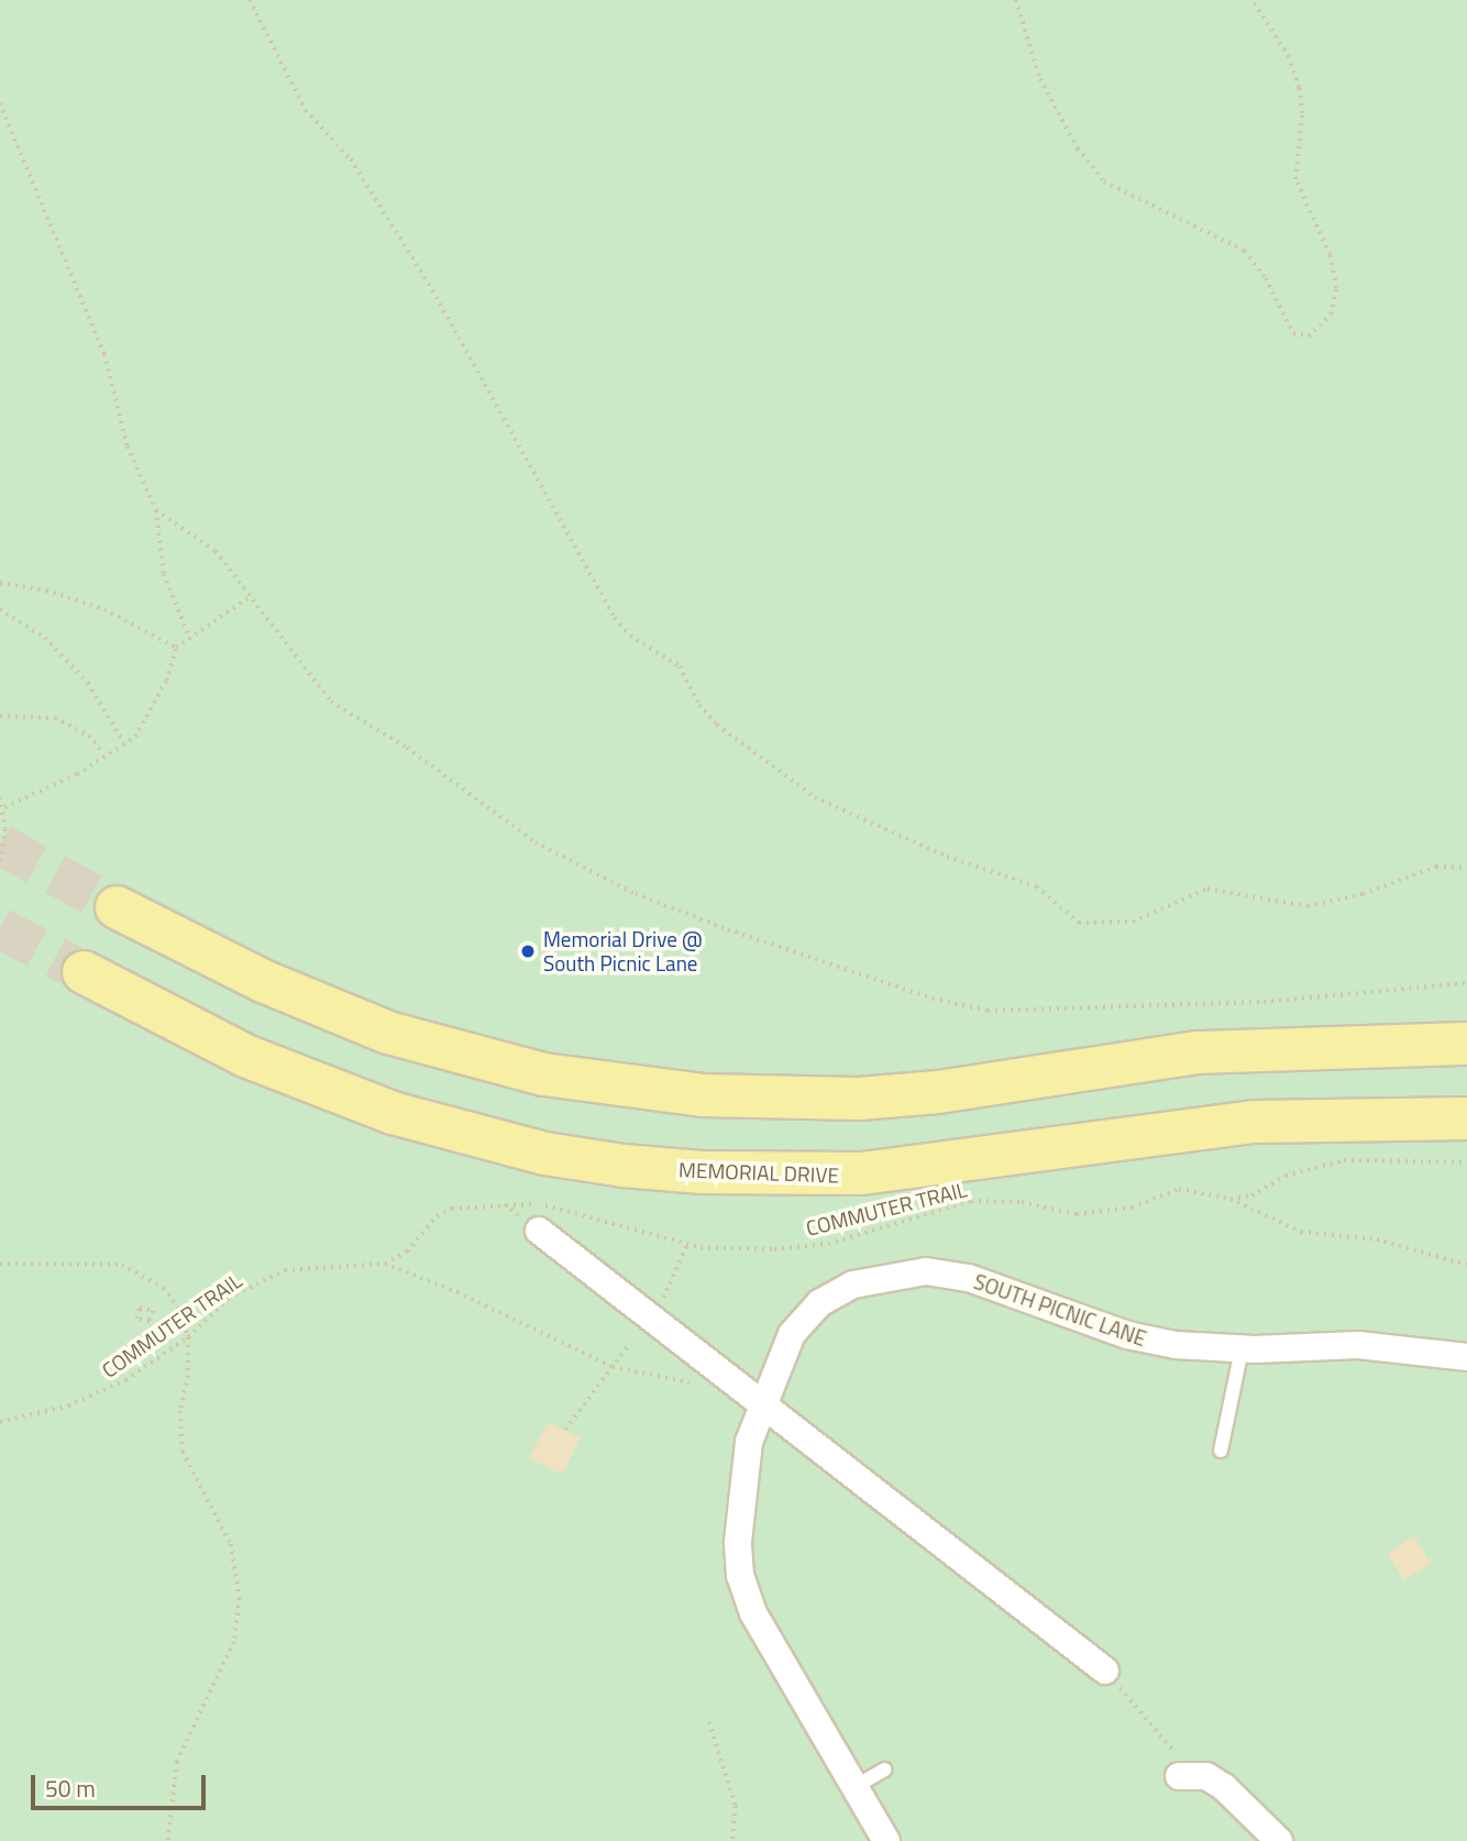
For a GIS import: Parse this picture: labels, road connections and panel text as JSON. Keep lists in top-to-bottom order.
{
  "streets": {
    "main road": ["MEMORIAL DRIVE"],
    "street": ["SOUTH PICNIC LANE"],
    "path": ["COMMUTER TRAIL"]
  },
  "places": ["Memorial Drive @ South Picnic Lane"],
  "scale_bar": "50 m"
}
